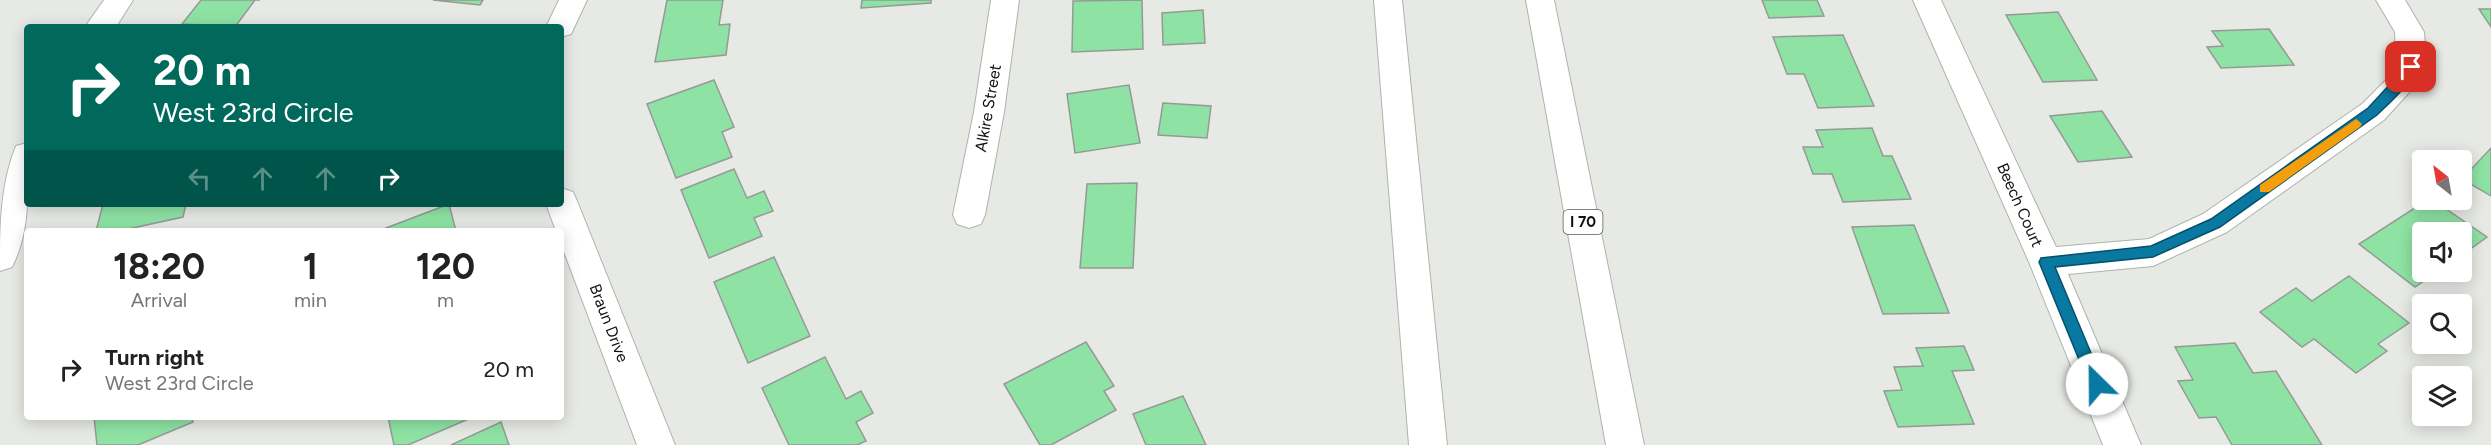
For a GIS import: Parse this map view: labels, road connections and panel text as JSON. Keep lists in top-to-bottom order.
{
  "streets": {
    "main road": [
      "Alkire Street",
      "Beech Court",
      "I 70",
      "Braun Drive"
    ]
  },
  "north": "top left",
  "page": {
    "turn": ["20 m", "West 23rd Circle"],
    "eta": [
      "18:20",
      "Arrival",
      "1",
      "min",
      "120",
      "m"
    ],
    "list": [
      {
        "name": "Turn right",
        "note": "West 23rd Circle",
        "value": "20 m"
      }
    ]
  }
}
